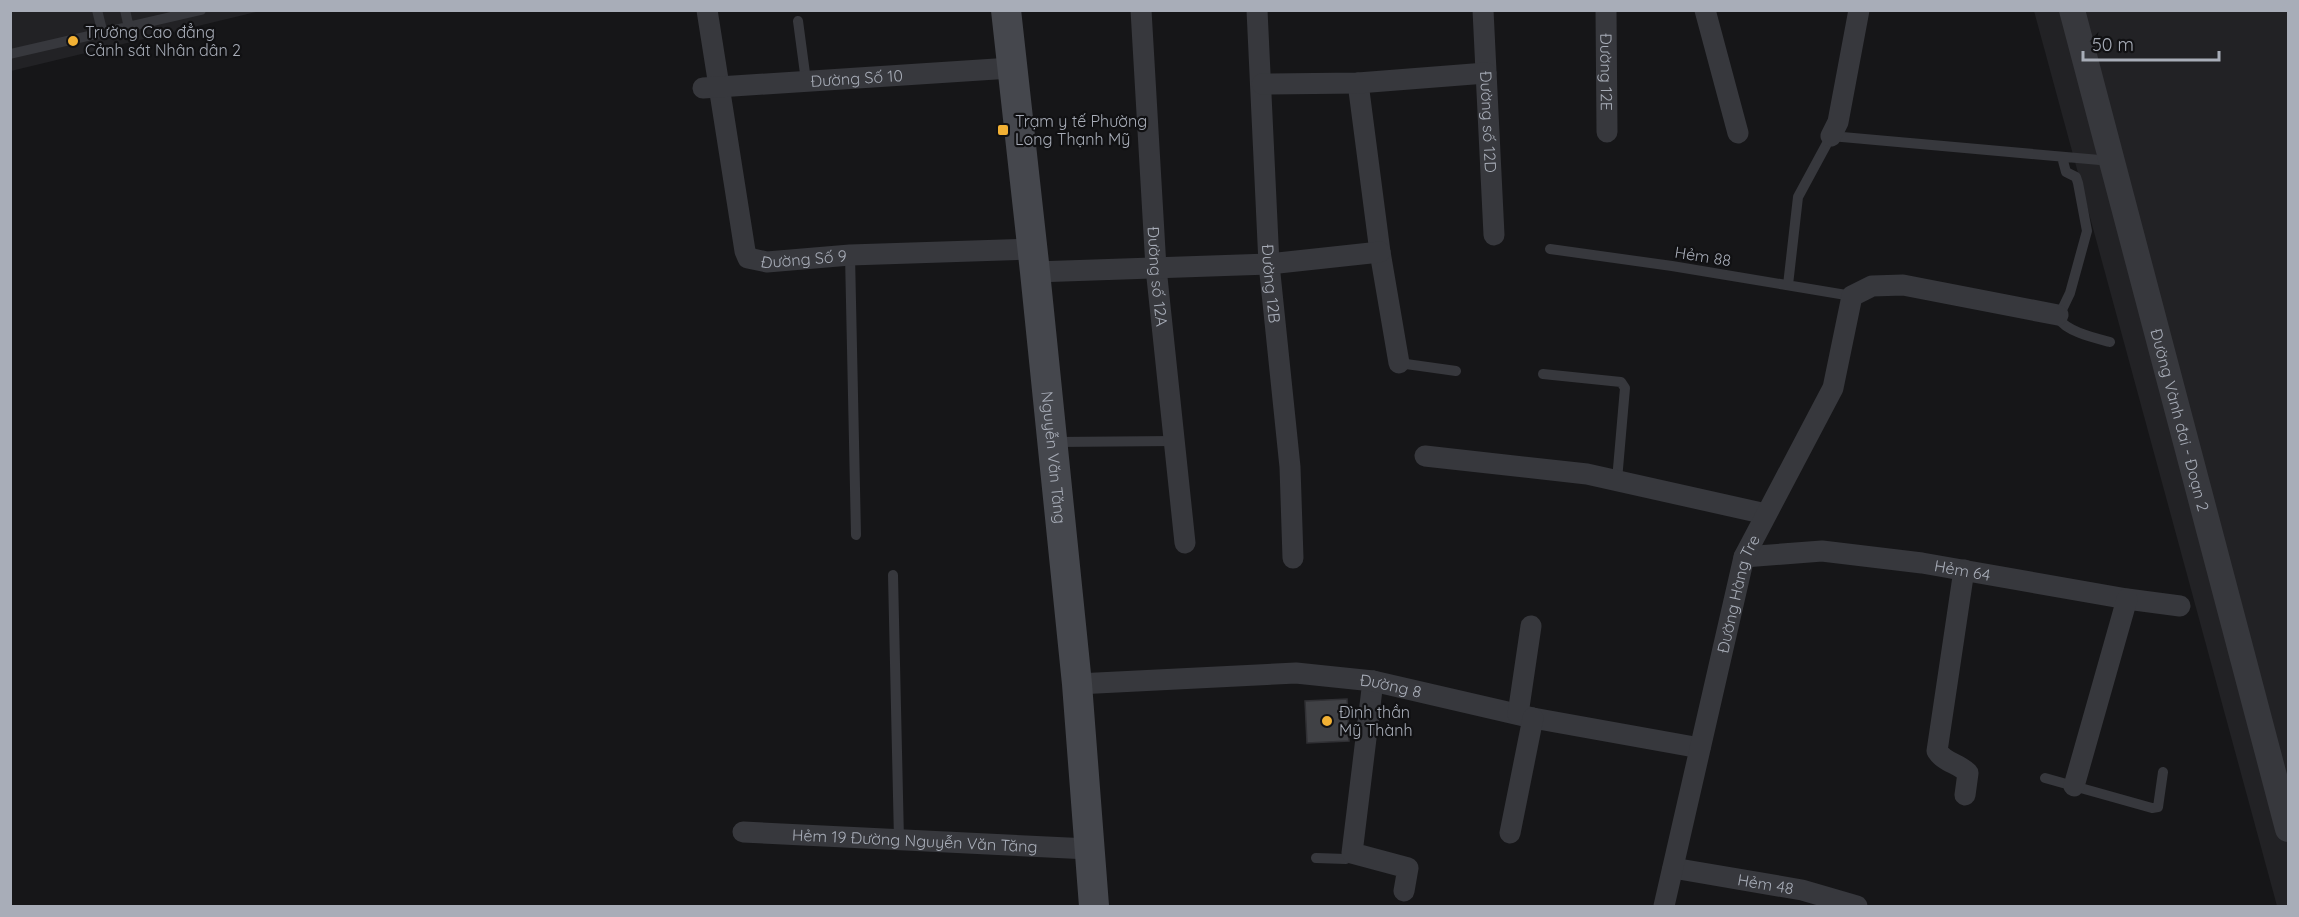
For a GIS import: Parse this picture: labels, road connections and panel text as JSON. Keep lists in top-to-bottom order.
{
  "streets": {
    "main road": ["Nguyễn Văn Tăng"],
    "street": [
      "Đường 12E",
      "Đường Số 10",
      "Đường số 12D",
      "Đường Số 9",
      "Đường số 12A",
      "Đường 12B",
      "Đường Vành đai - Đoạn 2",
      "Hẻm 64",
      "Đường Hàng Tre",
      "Đường 8",
      "Hẻm 19 Đường Nguyễn Văn Tăng",
      "Hẻm 48"
    ],
    "lane": ["Hẻm 88"]
  },
  "crossings": [
    ["Đường Số 10", "Đường Số 9"],
    ["Đường Số 10", "Nguyễn Văn Tăng"],
    ["Hẻm 88", "Đường Hàng Tre"],
    ["Đường Số 9", "Đường số 12A"],
    ["Đường Số 9", "Đường 12B"],
    ["Đường Số 9", "Nguyễn Văn Tăng"],
    ["Nguyễn Văn Tăng", "Đường 8"],
    ["Nguyễn Văn Tăng", "Hẻm 19 Đường Nguyễn Văn Tăng"],
    ["Hẻm 64", "Đường Hàng Tre"],
    ["Đường Hàng Tre", "Đường 8"],
    ["Đường Hàng Tre", "Hẻm 48"]
  ],
  "places": {
    "other": ["Trường Cao đẳng Cảnh sát Nhân dân 2", "Đình thần Mỹ Thành"],
    "transit": ["Trạm y tế Phường Long Thạnh Mỹ"]
  },
  "scale_bar": "50 m"
}
